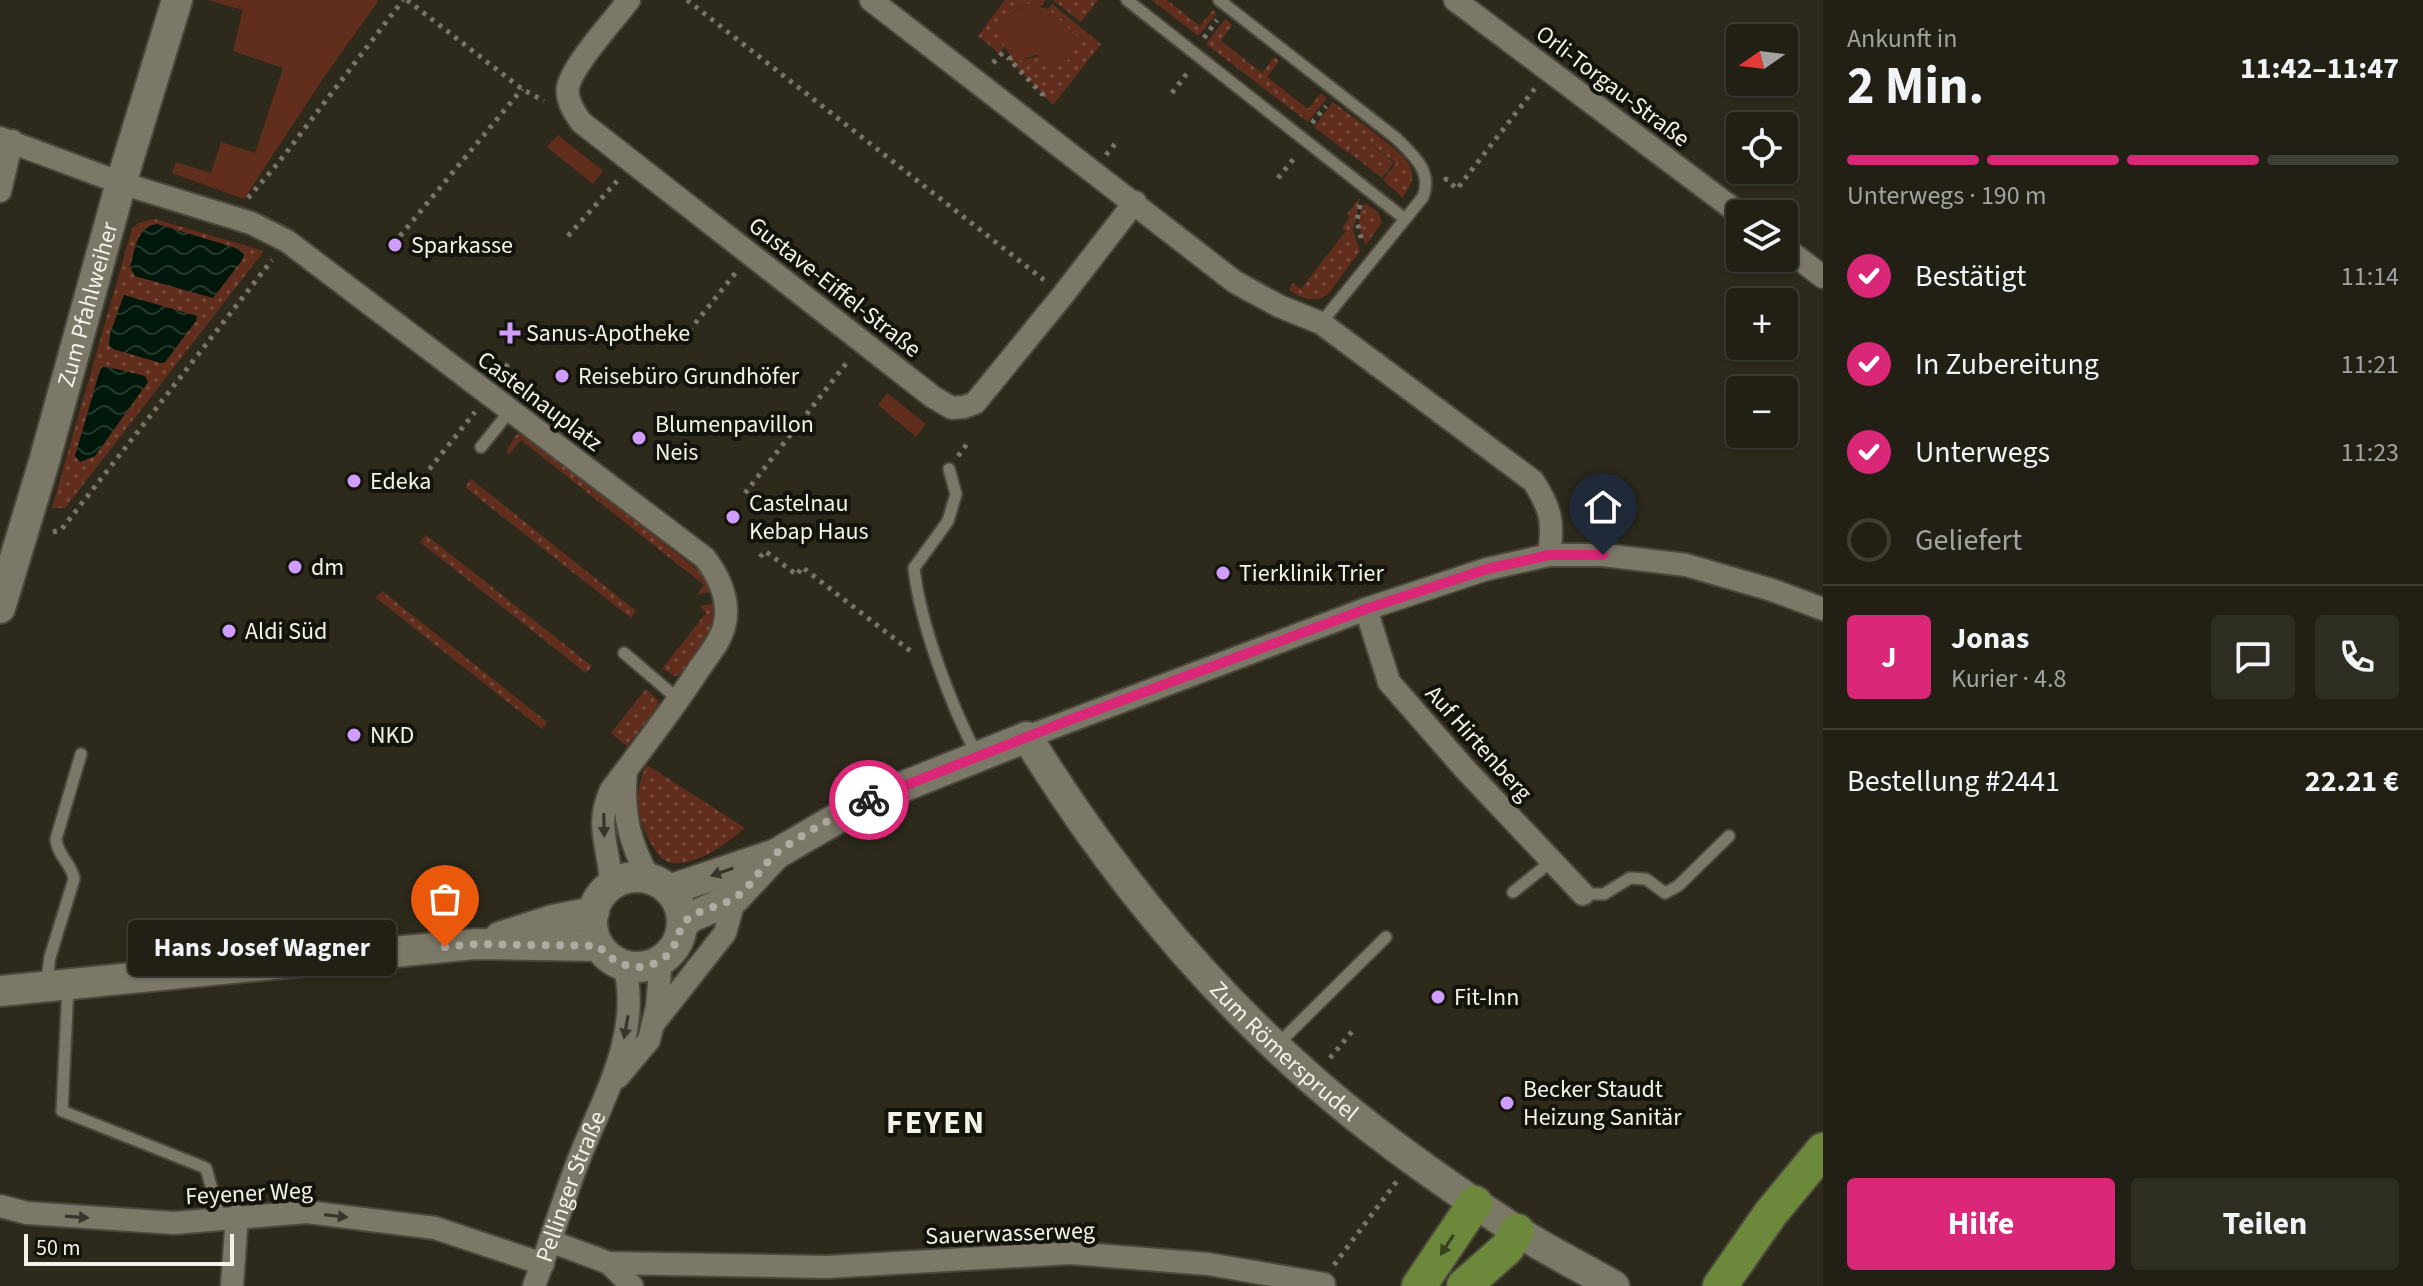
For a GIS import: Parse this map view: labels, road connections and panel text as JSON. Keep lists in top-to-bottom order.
{
  "streets": {
    "street": [
      "Orli-Torgau-Straße",
      "Gustave-Eiffel-Straße",
      "Zum Pfahlweiher",
      "Castelnauplatz",
      "Auf Hirtenberg",
      "Zum Römersprudel",
      "Pellinger Straße",
      "Feyener Weg",
      "Sauerwasserweg"
    ]
  },
  "crossings": [
    ["Zum Pfahlweiher", "Castelnauplatz"],
    ["Castelnauplatz", "Pellinger Straße"],
    ["Auf Hirtenberg", "Pellinger Straße"],
    ["Zum Römersprudel", "Pellinger Straße"],
    ["Pellinger Straße", "Feyener Weg"]
  ],
  "one_way": ["Feyener Weg"],
  "districts": ["FEYEN"],
  "places": {
    "other": [
      "Sparkasse",
      "Reisebüro Grundhöfer",
      "Blumenpavillon Neis",
      "Edeka",
      "Castelnau Kebap Haus",
      "dm",
      "Tierklinik Trier",
      "Aldi Süd",
      "NKD",
      "Hans Josef Wagner",
      "Fit-Inn",
      "Becker Staudt Heizung Sanitär"
    ],
    "health": ["Sanus-Apotheke"]
  },
  "scale_bar": "50 m",
  "north": "left",
  "page": {
    "heading": ["2 Min.", "Ankunft in", "11:42–11:47"],
    "panel": [
      "Jonas",
      "Kurier · 4.8",
      "Bestellung #2441",
      "22.21 €"
    ],
    "map_buttons": ["+", "−"],
    "bar": "Unterwegs · 190 m",
    "list": [
      ["Bestätigt", "11:14"],
      ["In Zubereitung", "11:21"],
      ["Unterwegs", "11:23"],
      "Geliefert"
    ],
    "round": "J",
    "bubble": "Hans Josef Wagner",
    "buttons": ["Hilfe", "Teilen"],
    "scale": "50 m"
  }
}
